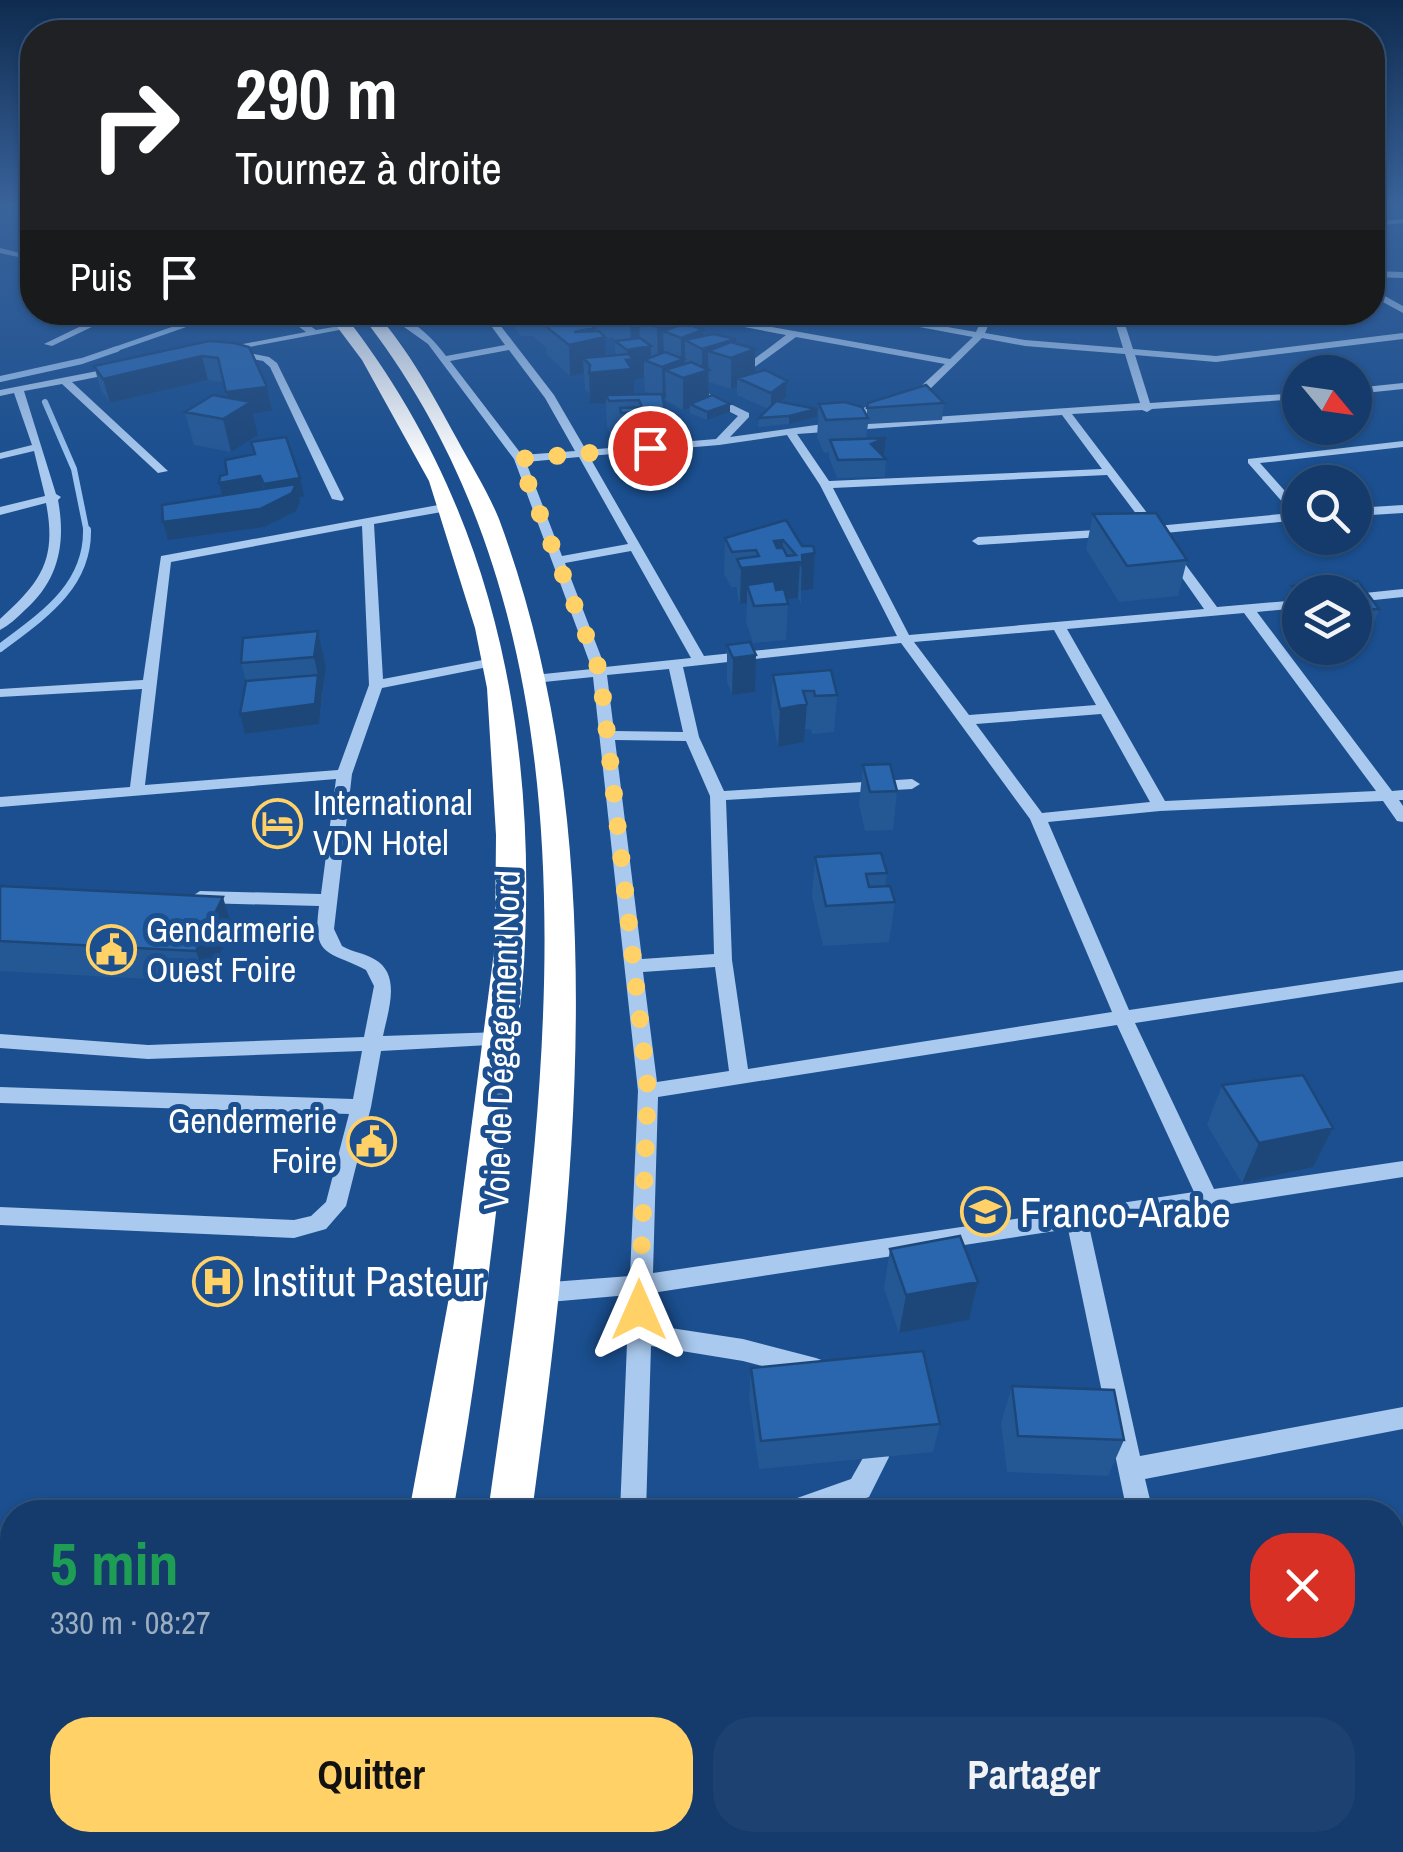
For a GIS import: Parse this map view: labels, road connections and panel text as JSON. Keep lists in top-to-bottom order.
{
  "streets": {
    "highway": ["Voie de Dégagement Nord"]
  },
  "places": {
    "hotel": ["International VDN Hotel"],
    "public building": ["Gendarmerie Ouest Foire", "Gendermerie Foire"],
    "school or university": ["Franco-Arabe"],
    "hospital": ["Institut Pasteur"]
  },
  "north": "bottom right",
  "page": {
    "turn": ["290 m", "Tournez à droite"],
    "then": "Puis",
    "heading": ["5 min", "330 m · 08:27"],
    "buttons": ["Quitter", "Partager"]
  }
}
